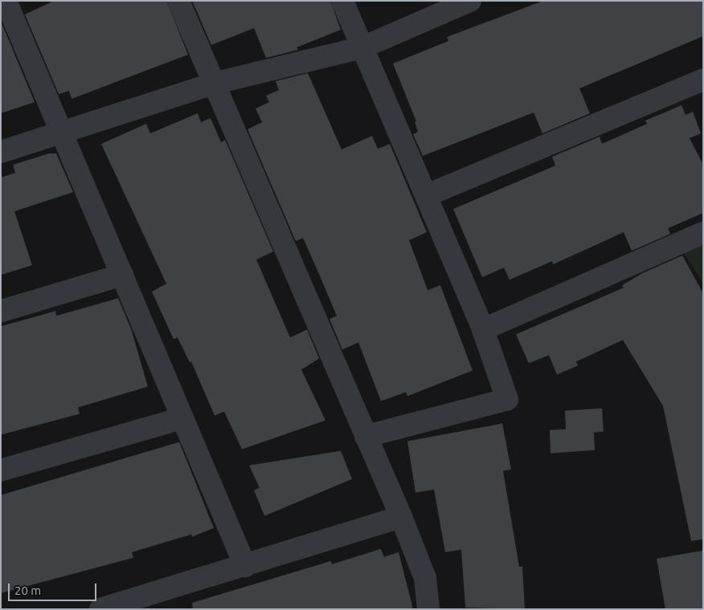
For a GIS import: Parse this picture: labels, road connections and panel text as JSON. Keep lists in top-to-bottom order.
{
  "scale_bar": "20 m"
}
